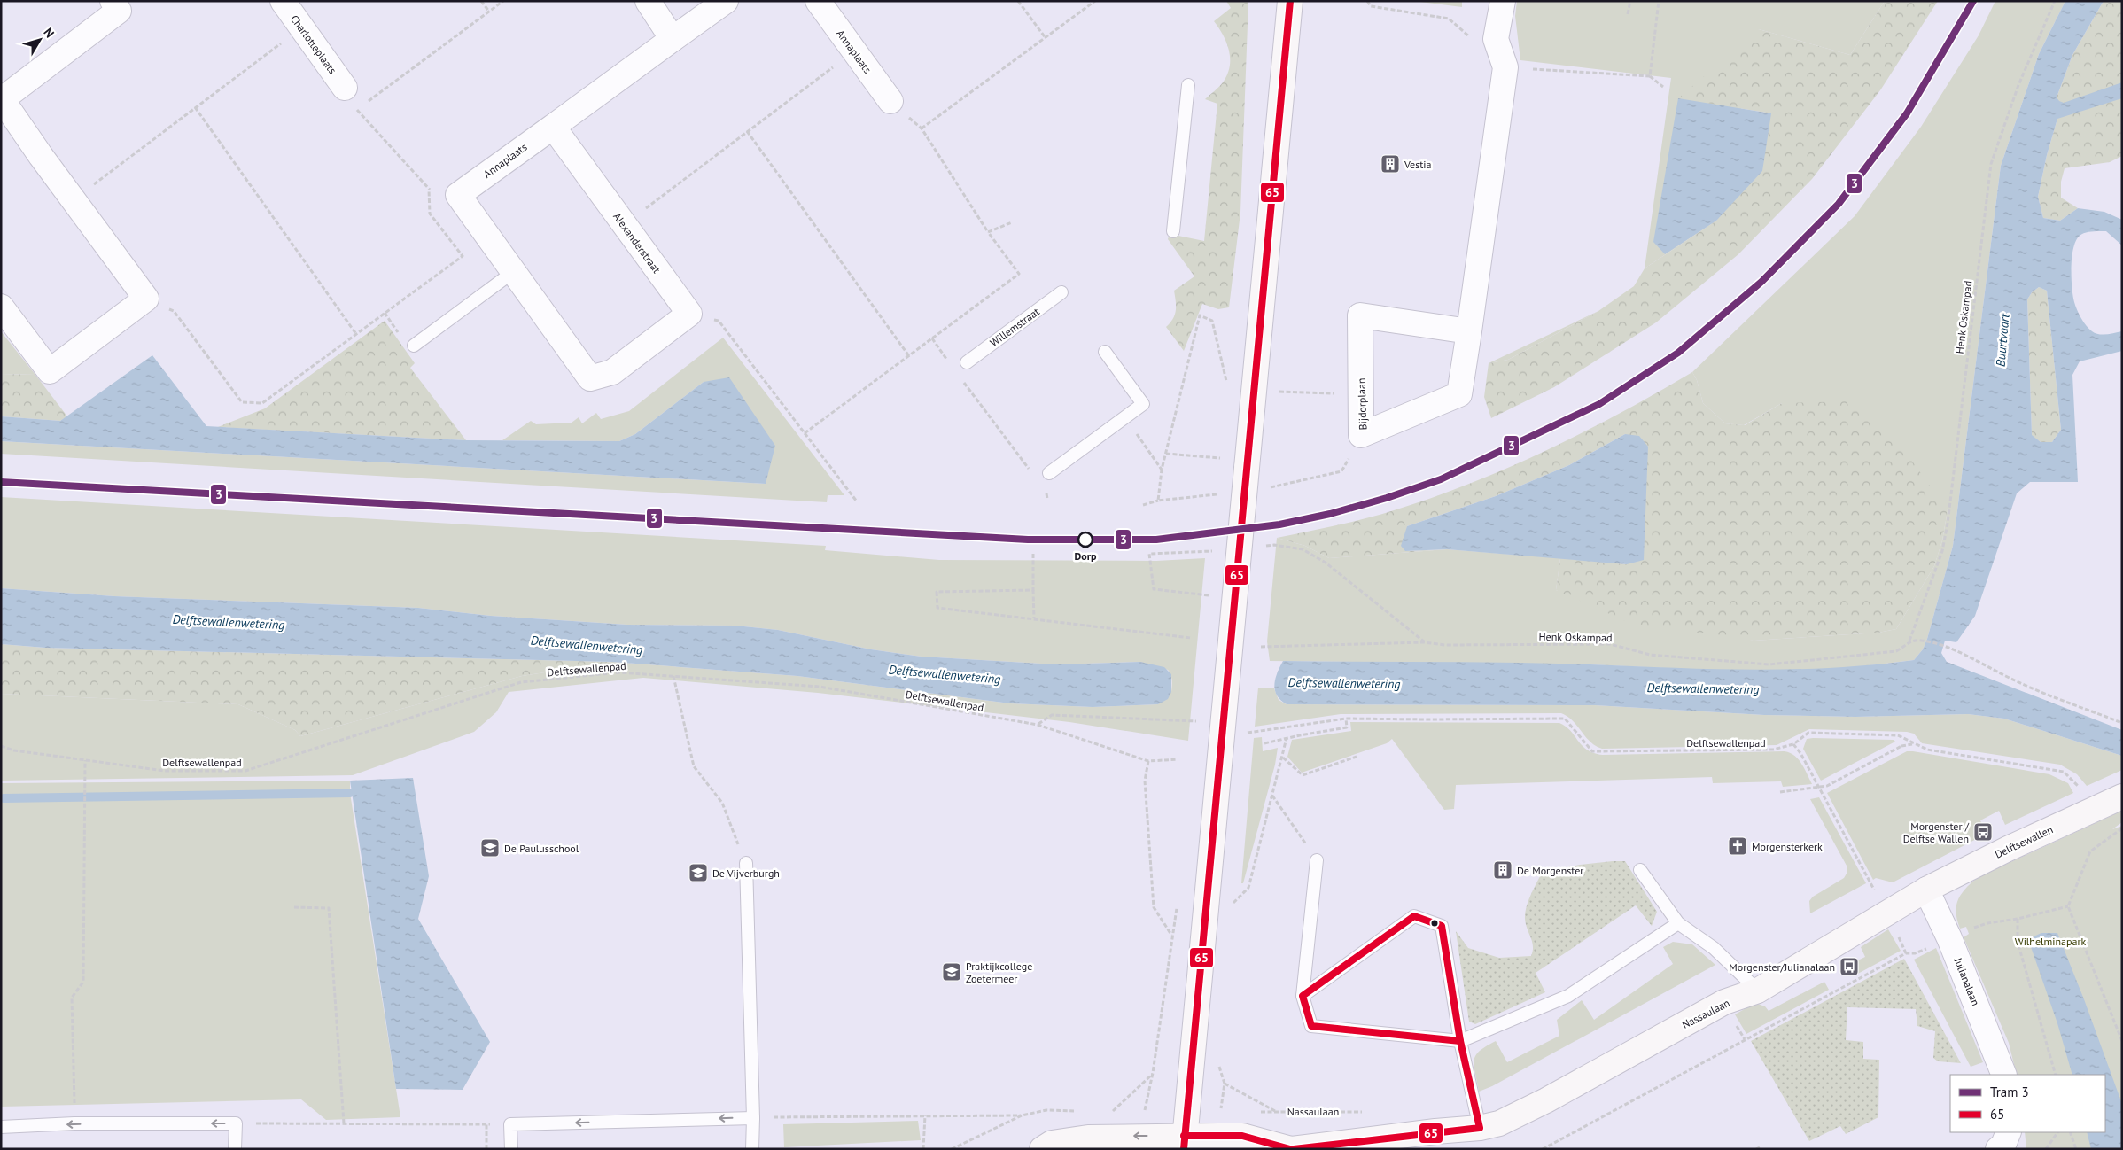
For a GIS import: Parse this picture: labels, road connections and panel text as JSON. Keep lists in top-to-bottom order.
{
  "streets": {
    "street": [
      "Charlotteplaats",
      "Annaplaats",
      "Alexanderstraat",
      "Bijdorplaan",
      "Delftsewallen",
      "Julianalaan",
      "Nassaulaan"
    ],
    "lane": ["Willemstraat"],
    "path": ["Henk Oskampad", "Delftsewallenpad"]
  },
  "crossings": [
    ["Annaplaats", "Alexanderstraat"],
    ["Delftsewallenpad", "Delftsewallen"],
    ["Delftsewallen", "Julianalaan"],
    ["Delftsewallen", "Nassaulaan"],
    ["Julianalaan", "Nassaulaan"]
  ],
  "water": ["Buurtvaart", "Delftsewallenwetering"],
  "parks": ["Wilhelminapark"],
  "places": {
    "building": ["Vestia", "De Morgenster"],
    "other": ["Dorp"],
    "bus stop": ["Morgenster / Delftse Wallen", "Morgenster/Julianalaan"],
    "church": ["Morgensterkerk"],
    "school or university": ["De Paulusschool", "De Vijverburgh", "Praktijkcollege Zoetermeer"]
  },
  "lines": ["tram line 3", "transit line 65"],
  "legend": ["Tram 3", "65"],
  "north": "top right"
}
